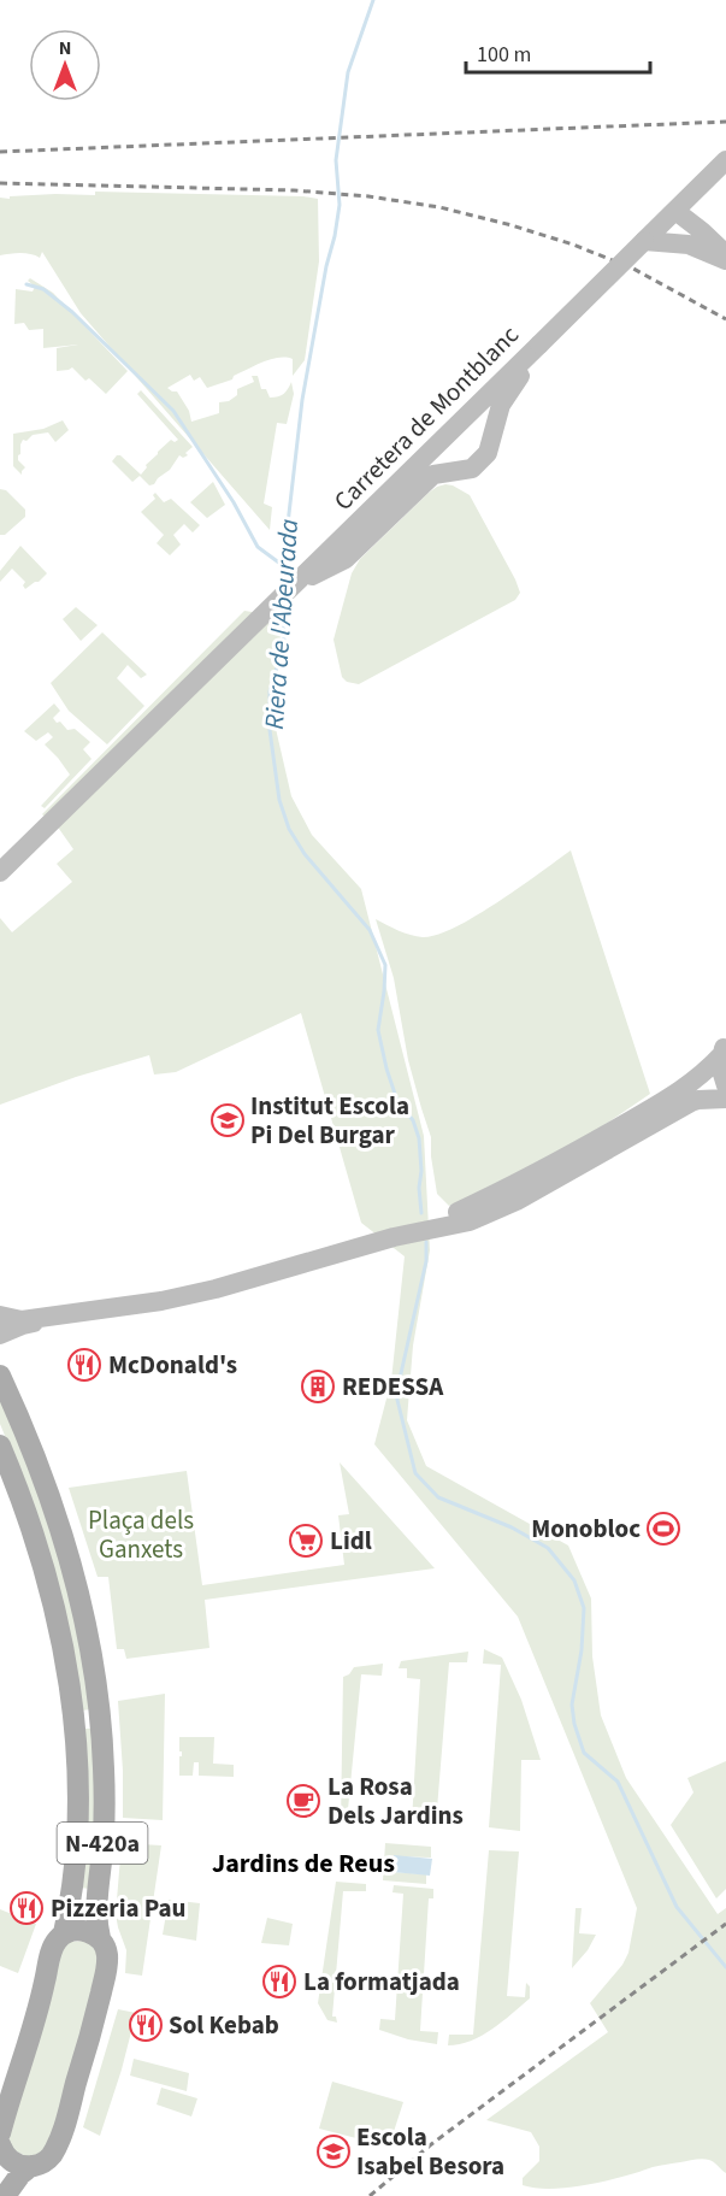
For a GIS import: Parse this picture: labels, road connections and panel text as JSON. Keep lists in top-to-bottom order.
{
  "streets": {
    "main road": ["N-420a"],
    "street": ["Carretera de Montblanc"]
  },
  "districts": ["Jardins de Reus"],
  "water": ["Riera de l'Abeurada"],
  "parks": ["Plaça dels Ganxets"],
  "places": {
    "school or university": ["Institut Escola Pi Del Burgar", "Escola Isabel Besora"],
    "restaurant": [
      "McDonald's",
      "Pizzeria Pau",
      "La formatjada",
      "Sol Kebab"
    ],
    "building": ["REDESSA"],
    "sports": ["Monobloc"],
    "supermarket": ["Lidl"],
    "cafe": ["La Rosa Dels Jardins"]
  },
  "scale_bar": "100 m",
  "north": "top"
}
